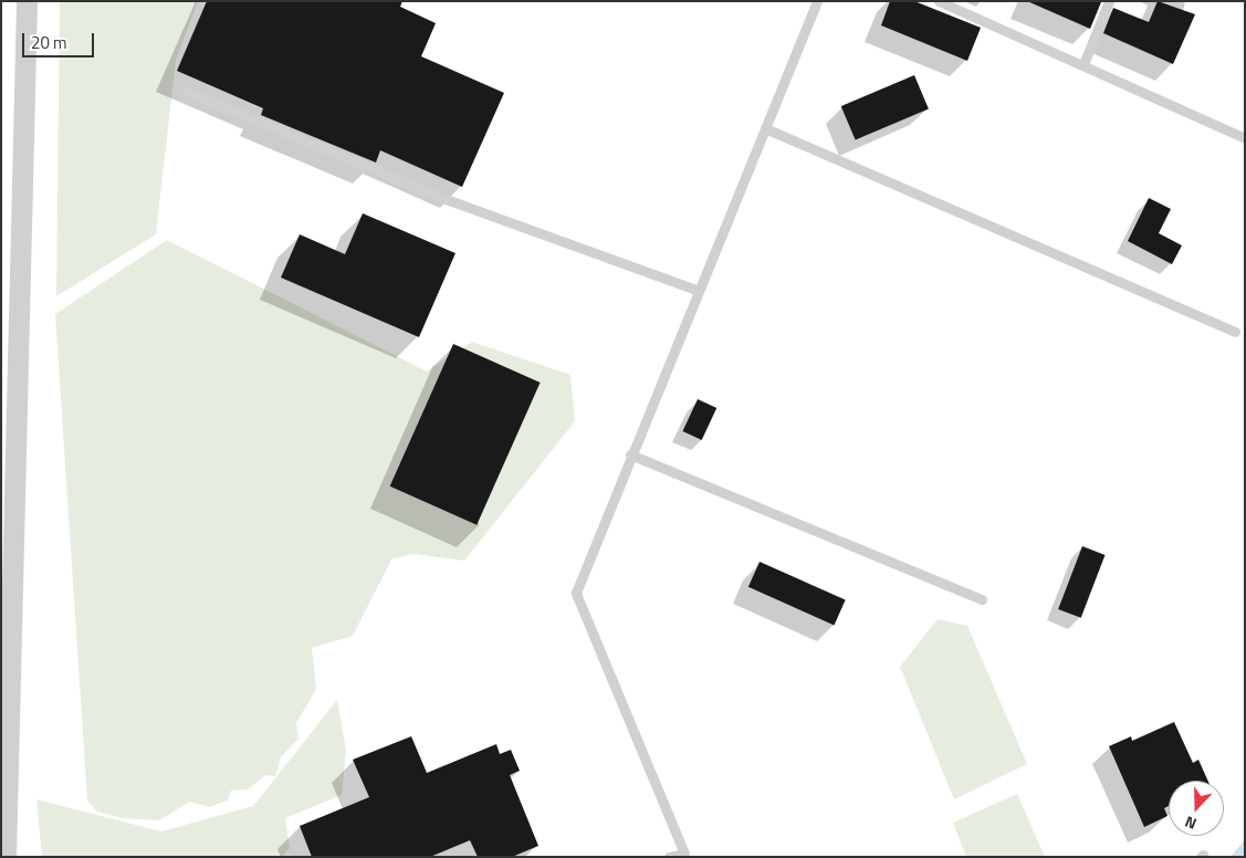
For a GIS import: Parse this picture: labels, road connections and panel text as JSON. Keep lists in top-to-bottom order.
{
  "scale_bar": "20 m",
  "north": "bottom"
}
